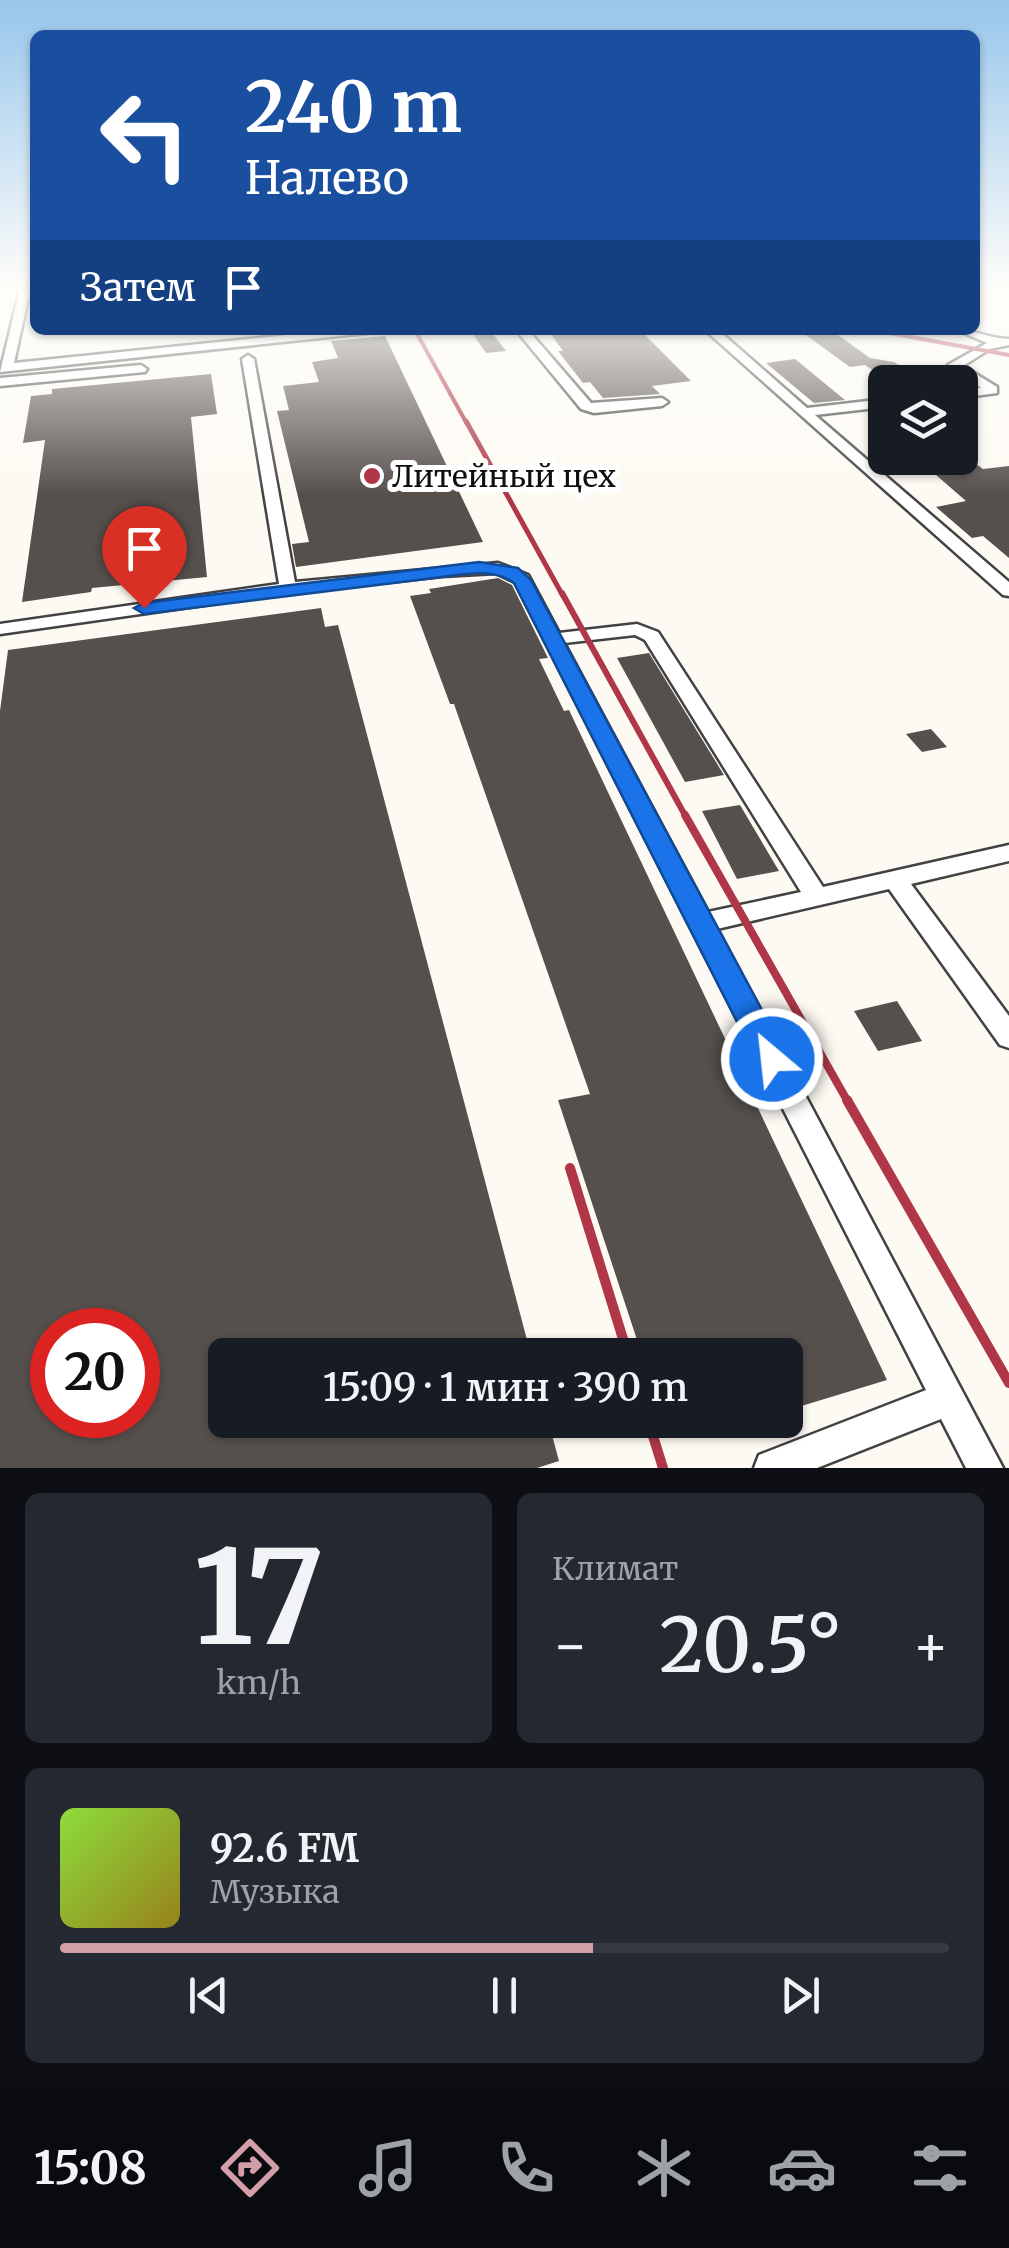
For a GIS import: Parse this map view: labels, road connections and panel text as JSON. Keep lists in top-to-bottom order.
{
  "places": ["Литейный цех"],
  "page": {
    "turn": ["240 m", "Налево"],
    "then": "Затем",
    "limit": "20",
    "trip": "15:09 · 1 мин · 390 m",
    "tile": [
      ["17", "km/h"],
      "Климат"
    ],
    "heat": ["−", "20.5°", "+"],
    "song": ["92.6 FM", "Музыка"],
    "tabs": "15:08"
  }
}
